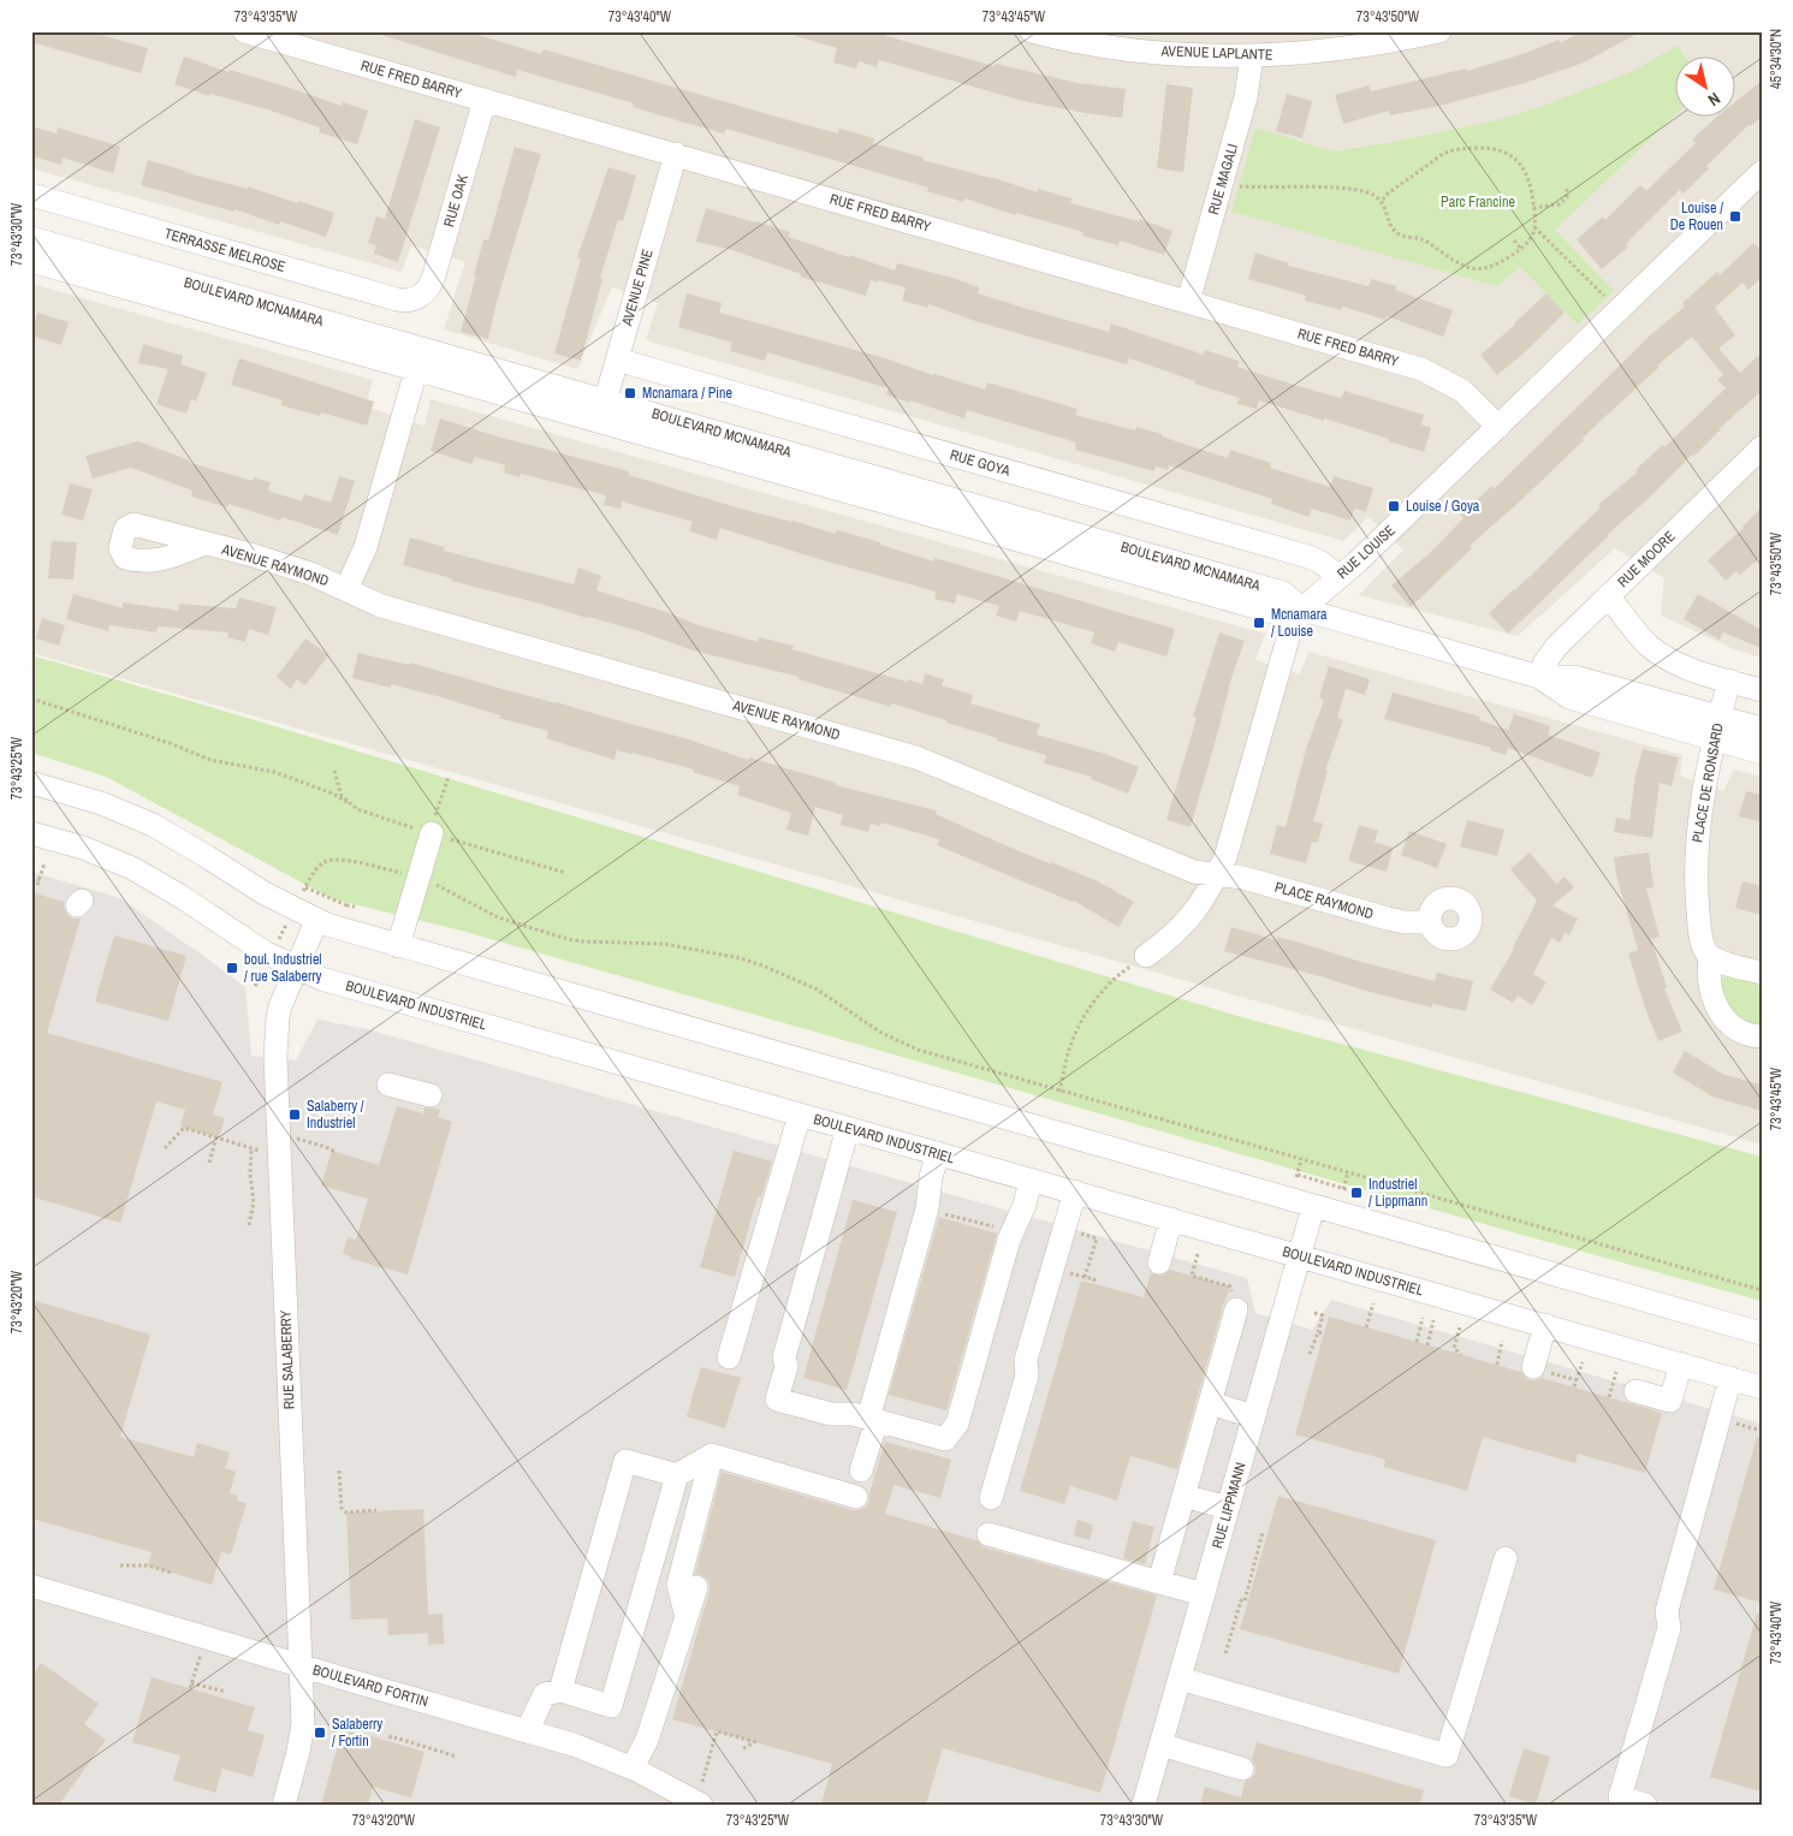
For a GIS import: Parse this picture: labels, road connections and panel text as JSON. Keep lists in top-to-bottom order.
{
  "streets": {
    "street": [
      "AVENUE LAPLANTE",
      "RUE FRED BARRY",
      "RUE MAGALI",
      "RUE OAK",
      "TERRASSE MELROSE",
      "AVENUE PINE",
      "BOULEVARD MCNAMARA",
      "RUE GOYA",
      "RUE LOUISE",
      "RUE MOORE",
      "AVENUE RAYMOND",
      "PLACE DE RONSARD",
      "PLACE RAYMOND",
      "BOULEVARD INDUSTRIEL",
      "RUE SALABERRY",
      "RUE LIPPMANN",
      "BOULEVARD FORTIN"
    ]
  },
  "crossings": [
    ["AVENUE LAPLANTE", "RUE MAGALI"],
    ["RUE FRED BARRY", "RUE MAGALI"],
    ["RUE FRED BARRY", "RUE OAK"],
    ["RUE FRED BARRY", "AVENUE PINE"],
    ["RUE FRED BARRY", "RUE LOUISE"],
    ["RUE OAK", "TERRASSE MELROSE"],
    ["AVENUE PINE", "BOULEVARD MCNAMARA"],
    ["AVENUE PINE", "RUE GOYA"],
    ["BOULEVARD MCNAMARA", "RUE LOUISE"],
    ["BOULEVARD MCNAMARA", "RUE MOORE"],
    ["BOULEVARD MCNAMARA", "AVENUE RAYMOND"],
    ["BOULEVARD MCNAMARA", "PLACE DE RONSARD"],
    ["RUE GOYA", "RUE LOUISE"],
    ["RUE LOUISE", "AVENUE RAYMOND"],
    ["RUE LOUISE", "PLACE RAYMOND"],
    ["AVENUE RAYMOND", "PLACE RAYMOND"],
    ["BOULEVARD INDUSTRIEL", "RUE SALABERRY"],
    ["BOULEVARD INDUSTRIEL", "RUE LIPPMANN"],
    ["RUE SALABERRY", "BOULEVARD FORTIN"]
  ],
  "parks": ["Parc Francine"],
  "places": {
    "transit": [
      "Louise / De Rouen",
      "Mcnamara / Pine",
      "Louise / Goya",
      "Mcnamara / Louise",
      "boul. Industriel / rue Salaberry",
      "Salaberry / Industriel",
      "Industriel / Lippmann",
      "Salaberry / Fortin"
    ]
  },
  "north": "bottom right",
  "coordinates": [
    "73°43'35\"W",
    "73°43'40\"W",
    "73°43'45\"W",
    "73°43'50\"W",
    "45°34'30\"N",
    "73°43'30\"W",
    "73°43'25\"W",
    "73°43'20\"W"
  ]
}
